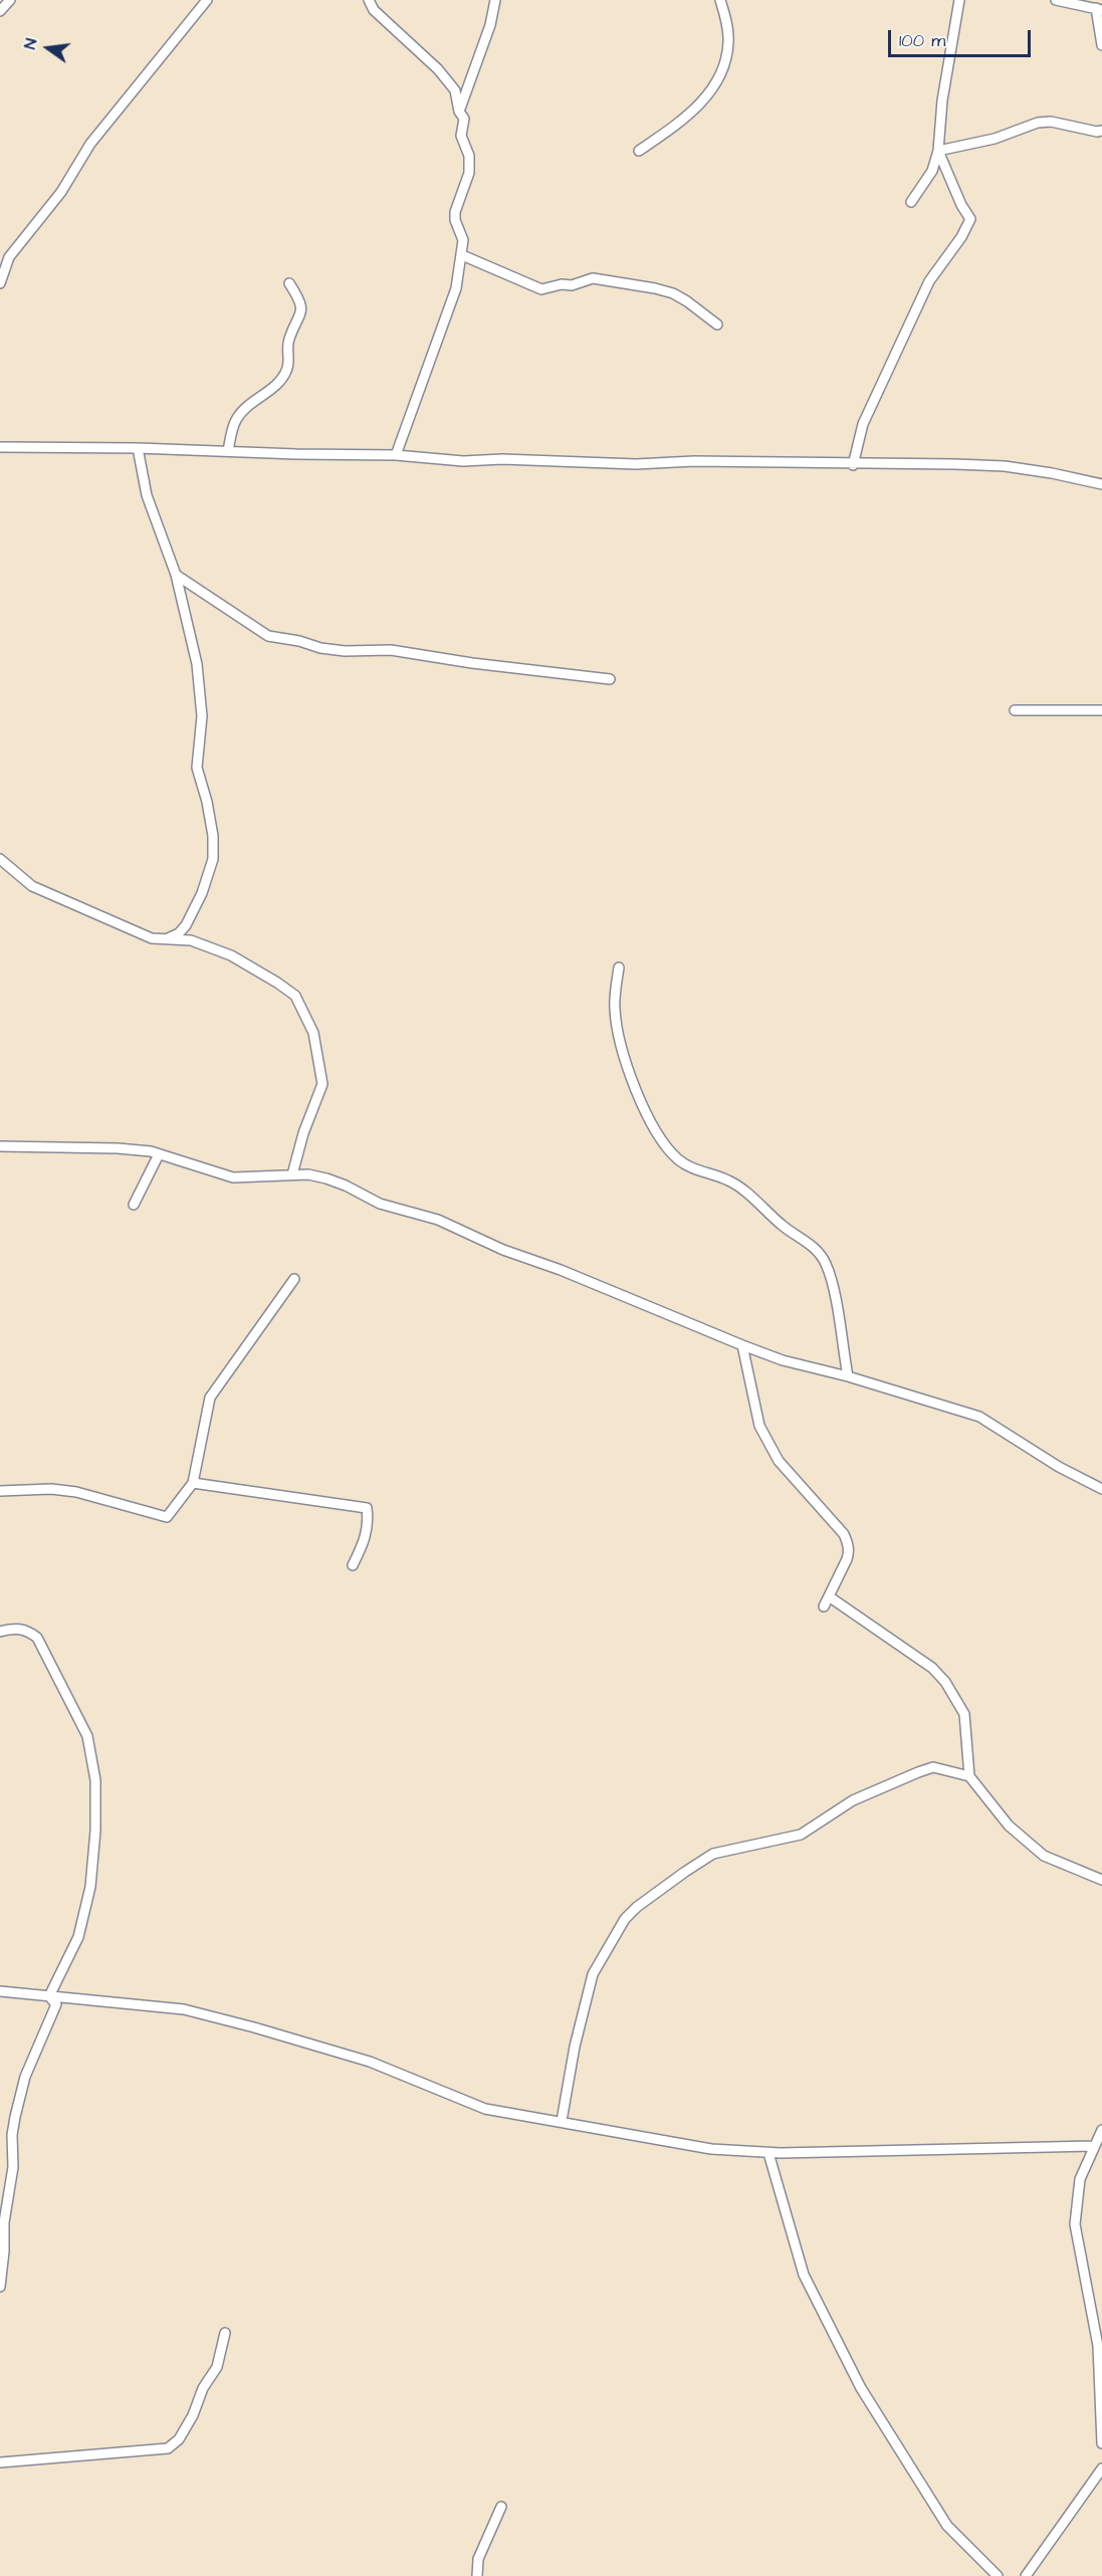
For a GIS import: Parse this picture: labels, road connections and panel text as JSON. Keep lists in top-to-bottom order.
{
  "scale_bar": "100 m",
  "north": "left"
}
